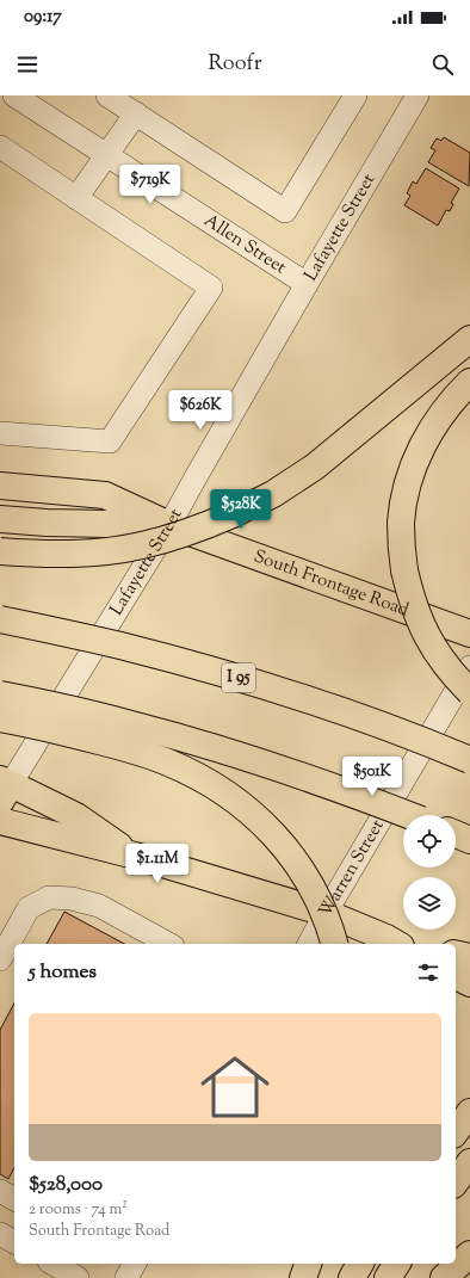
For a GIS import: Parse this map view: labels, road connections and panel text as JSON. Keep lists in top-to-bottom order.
{
  "streets": {
    "main road": ["South Frontage Road", "I 95"],
    "street": ["Lafayette Street", "Allen Street", "Warren Street"]
  },
  "crossings": [
    ["Lafayette Street", "Allen Street"],
    ["Lafayette Street", "South Frontage Road"]
  ],
  "page": {
    "status": "09:17",
    "header": "Roofr",
    "price": [
      "$719K",
      "$626K",
      "$528K",
      "$501K",
      "$1.11M"
    ],
    "heading": "5 homes",
    "list": [
      {
        "name": "$528,000",
        "note": "2 rooms · 74 m² · South Frontage Road"
      }
    ]
  }
}
